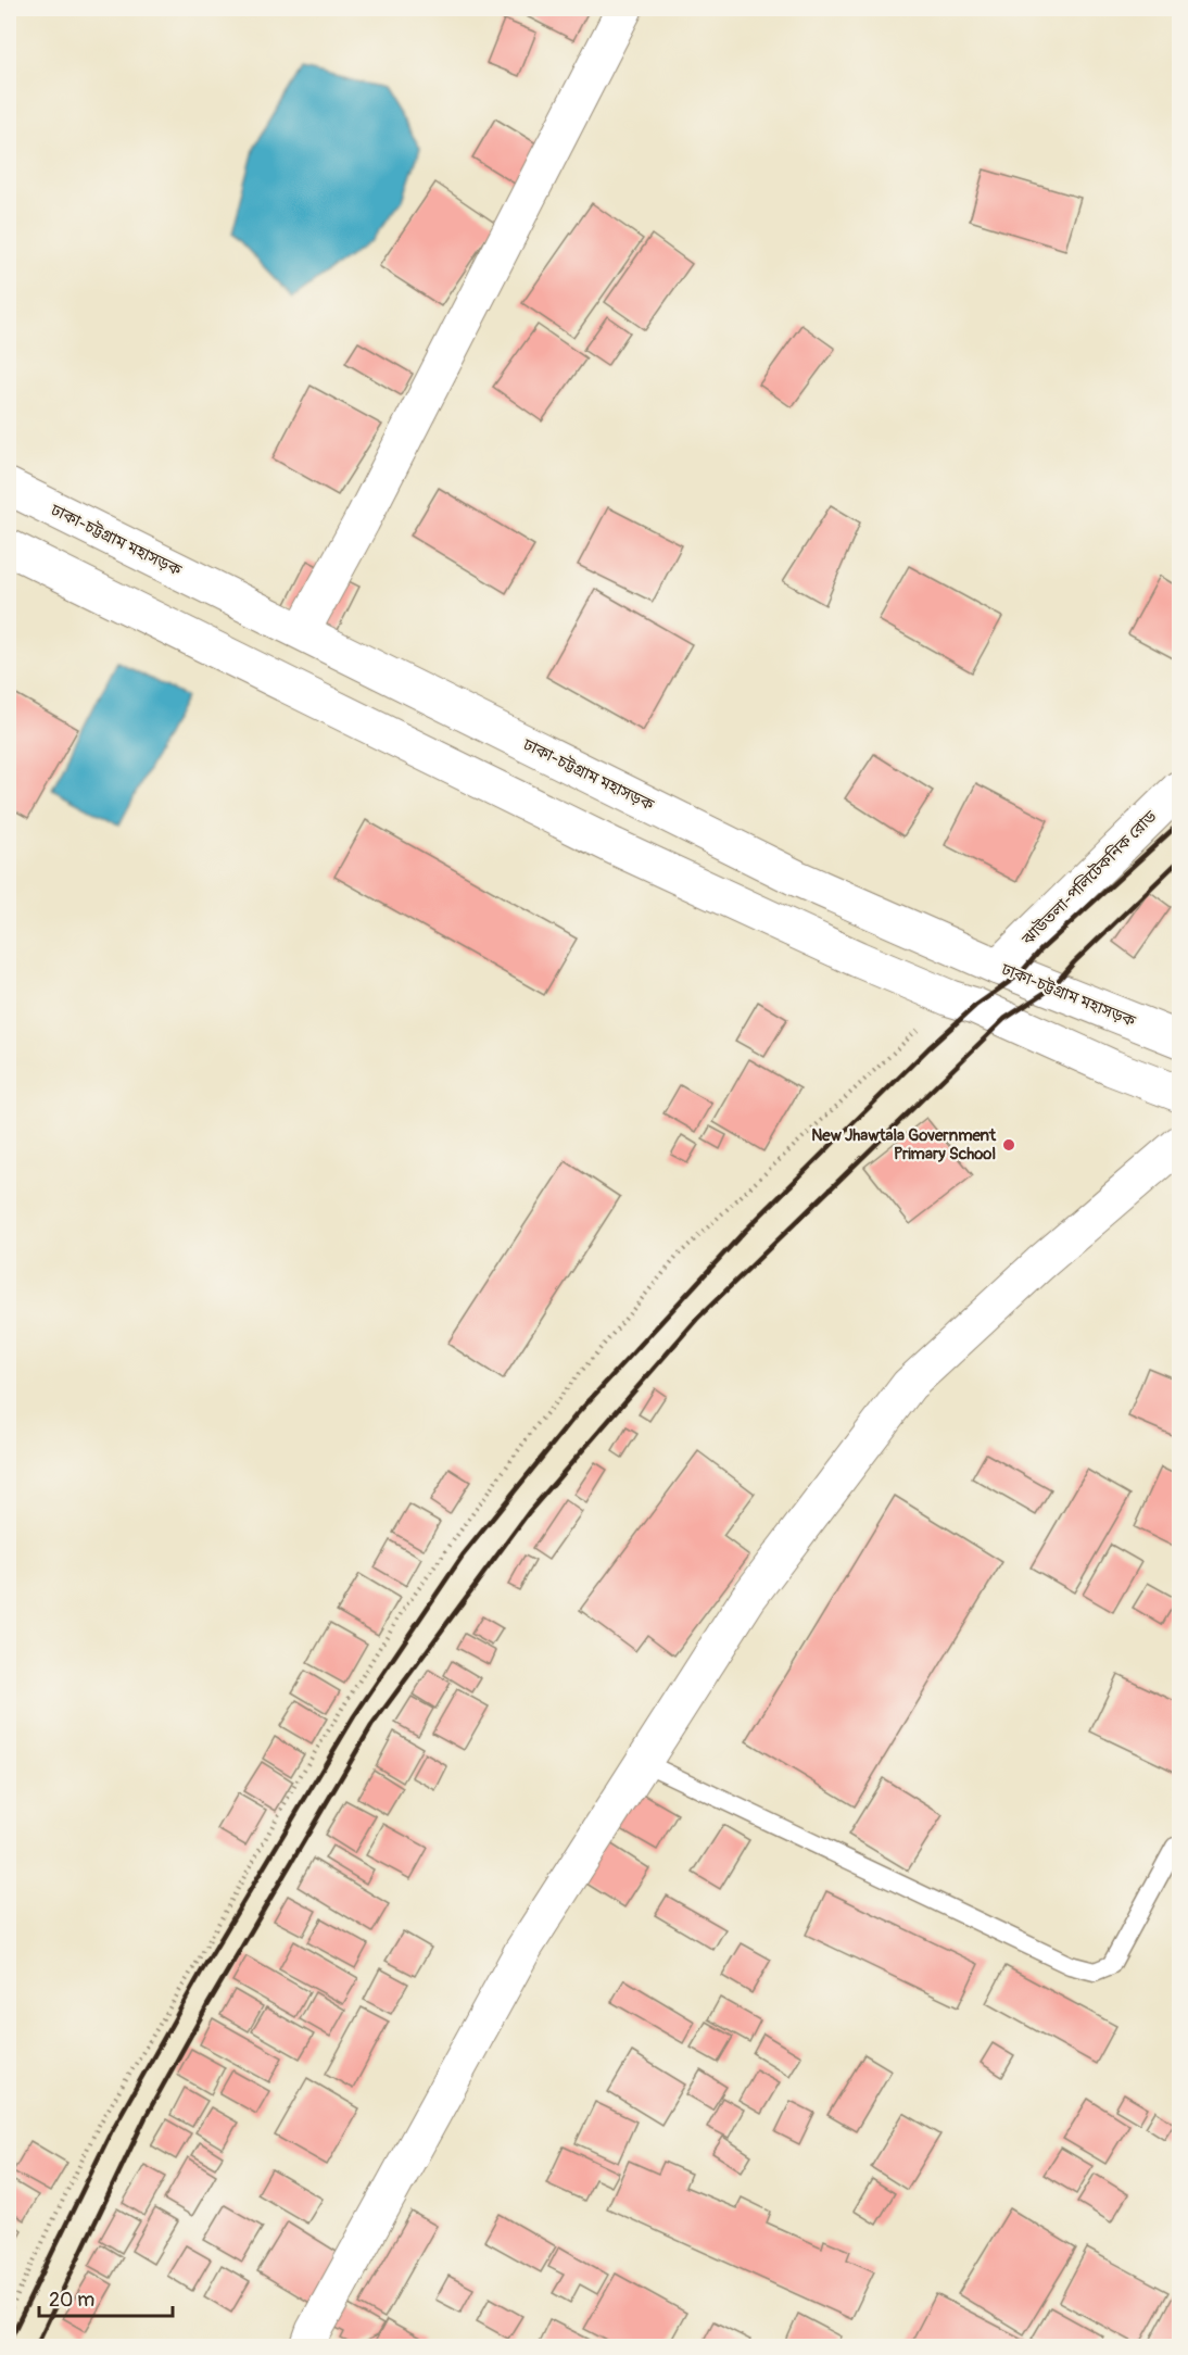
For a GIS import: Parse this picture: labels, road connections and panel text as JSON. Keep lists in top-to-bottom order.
{
  "streets": {
    "main road": ["ঢাকা-চট্টগ্রাম মহাসড়ক", "ঝাউতলা-পলিটেকনিক রোড"]
  },
  "crossings": [
    ["ঢাকা-চট্টগ্রাম মহাসড়ক", "ঝাউতলা-পলিটেকনিক রোড"]
  ],
  "places": ["New Jhawtala Government Primary School"],
  "scale_bar": "20 m"
}
